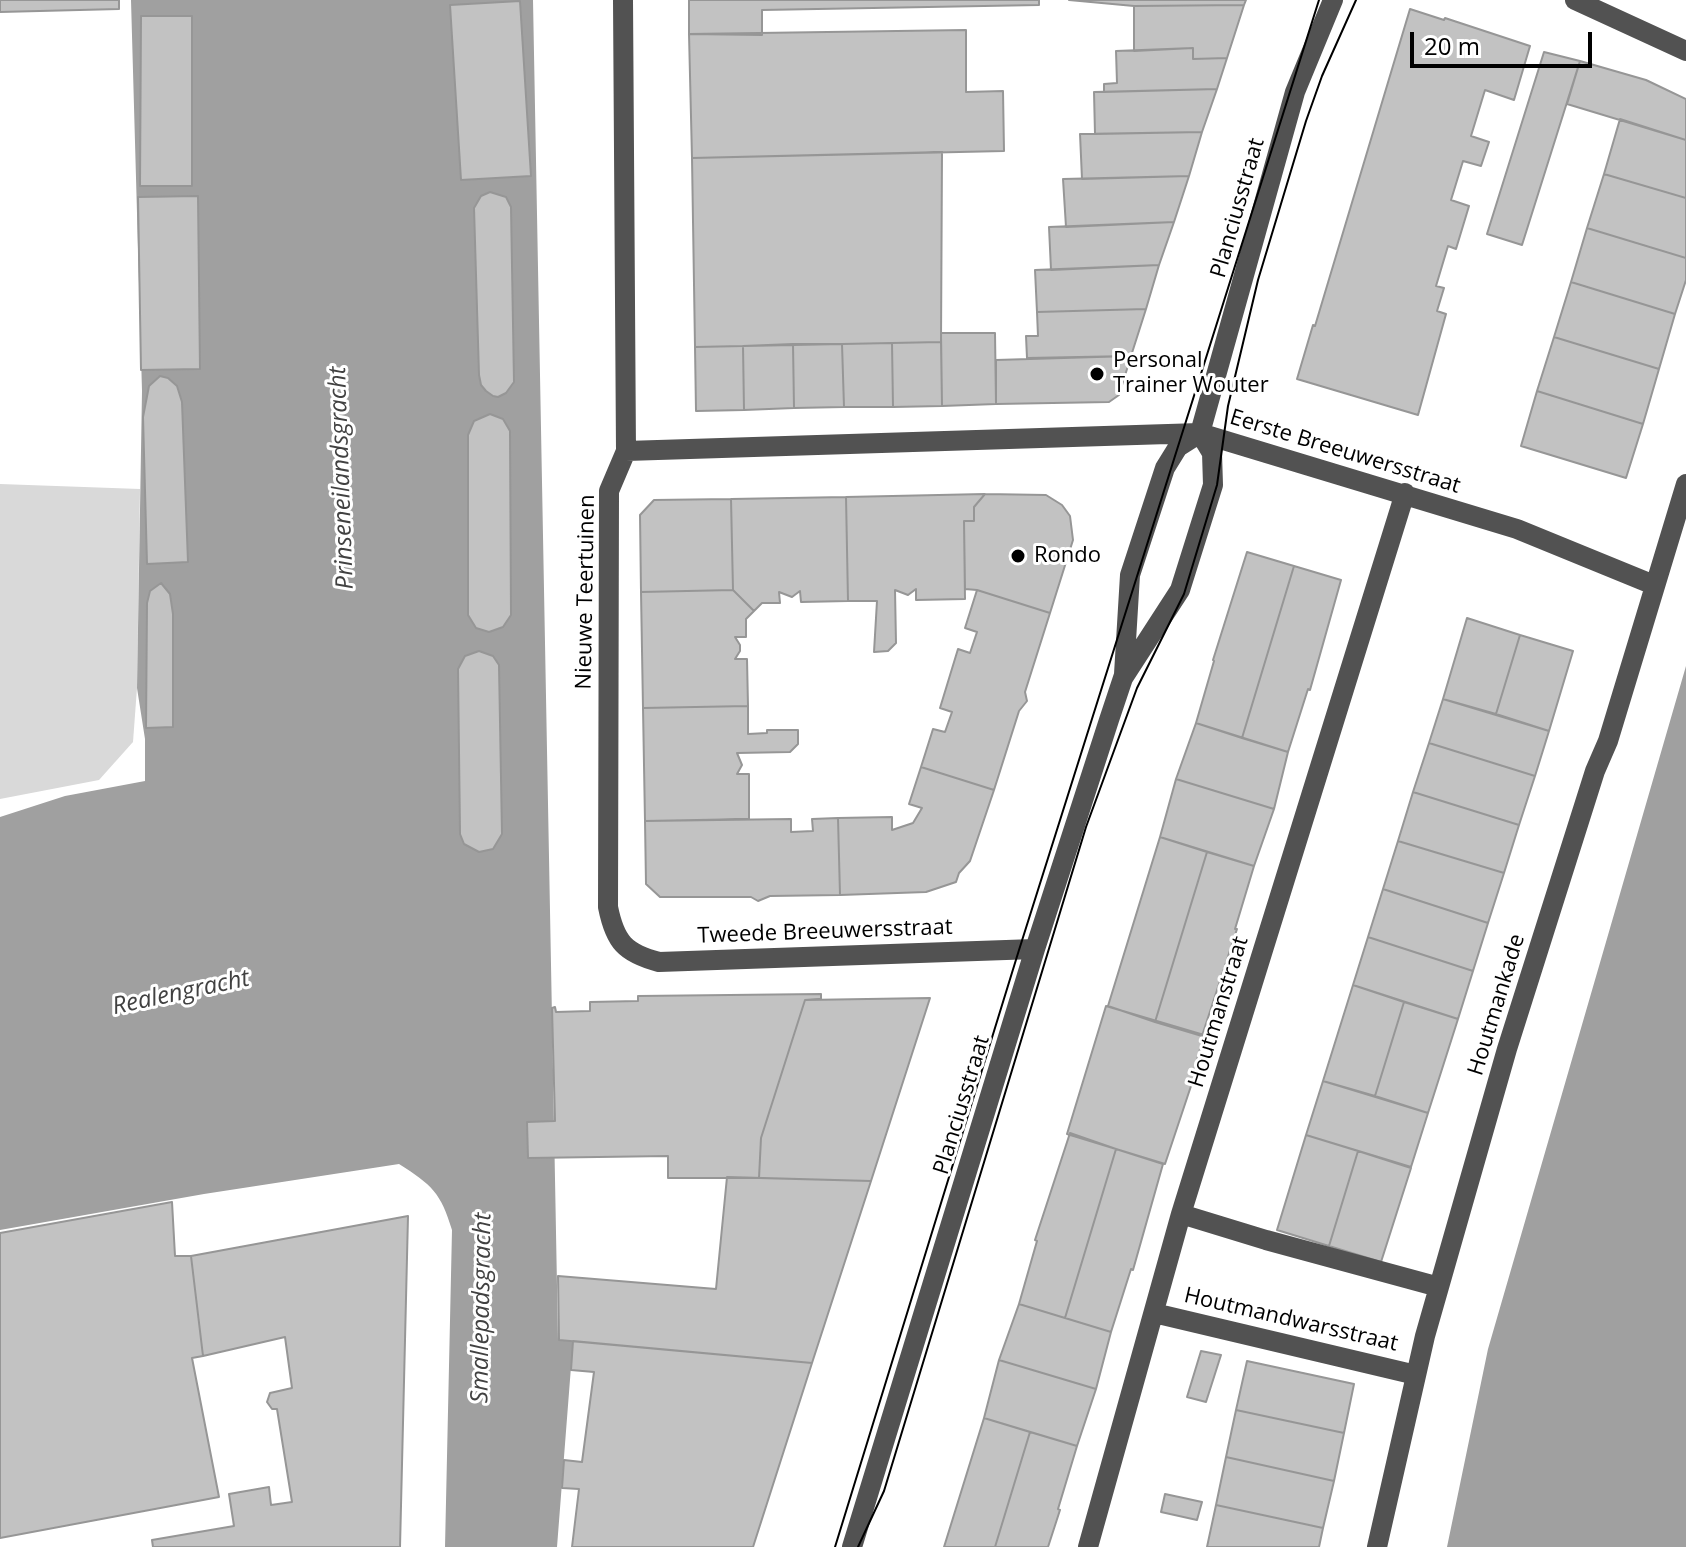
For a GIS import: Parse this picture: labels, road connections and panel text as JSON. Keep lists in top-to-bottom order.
{
  "streets": {
    "street": [
      "Planciusstraat",
      "Eerste Breeuwersstraat",
      "Nieuwe Teertuinen",
      "Tweede Breeuwersstraat",
      "Houtmankade",
      "Houtmanstraat",
      "Houtmandwarsstraat"
    ]
  },
  "crossings": [
    ["Planciusstraat", "Eerste Breeuwersstraat"],
    ["Planciusstraat", "Tweede Breeuwersstraat"],
    ["Eerste Breeuwersstraat", "Nieuwe Teertuinen"],
    ["Eerste Breeuwersstraat", "Houtmankade"],
    ["Eerste Breeuwersstraat", "Houtmanstraat"],
    ["Nieuwe Teertuinen", "Tweede Breeuwersstraat"],
    ["Houtmankade", "Houtmandwarsstraat"],
    ["Houtmanstraat", "Houtmandwarsstraat"]
  ],
  "water": ["Prinseneilandsgracht", "Realengracht", "Smallepadsgracht"],
  "places": ["Personal Trainer Wouter", "Rondo"],
  "scale_bar": "20 m"
}
